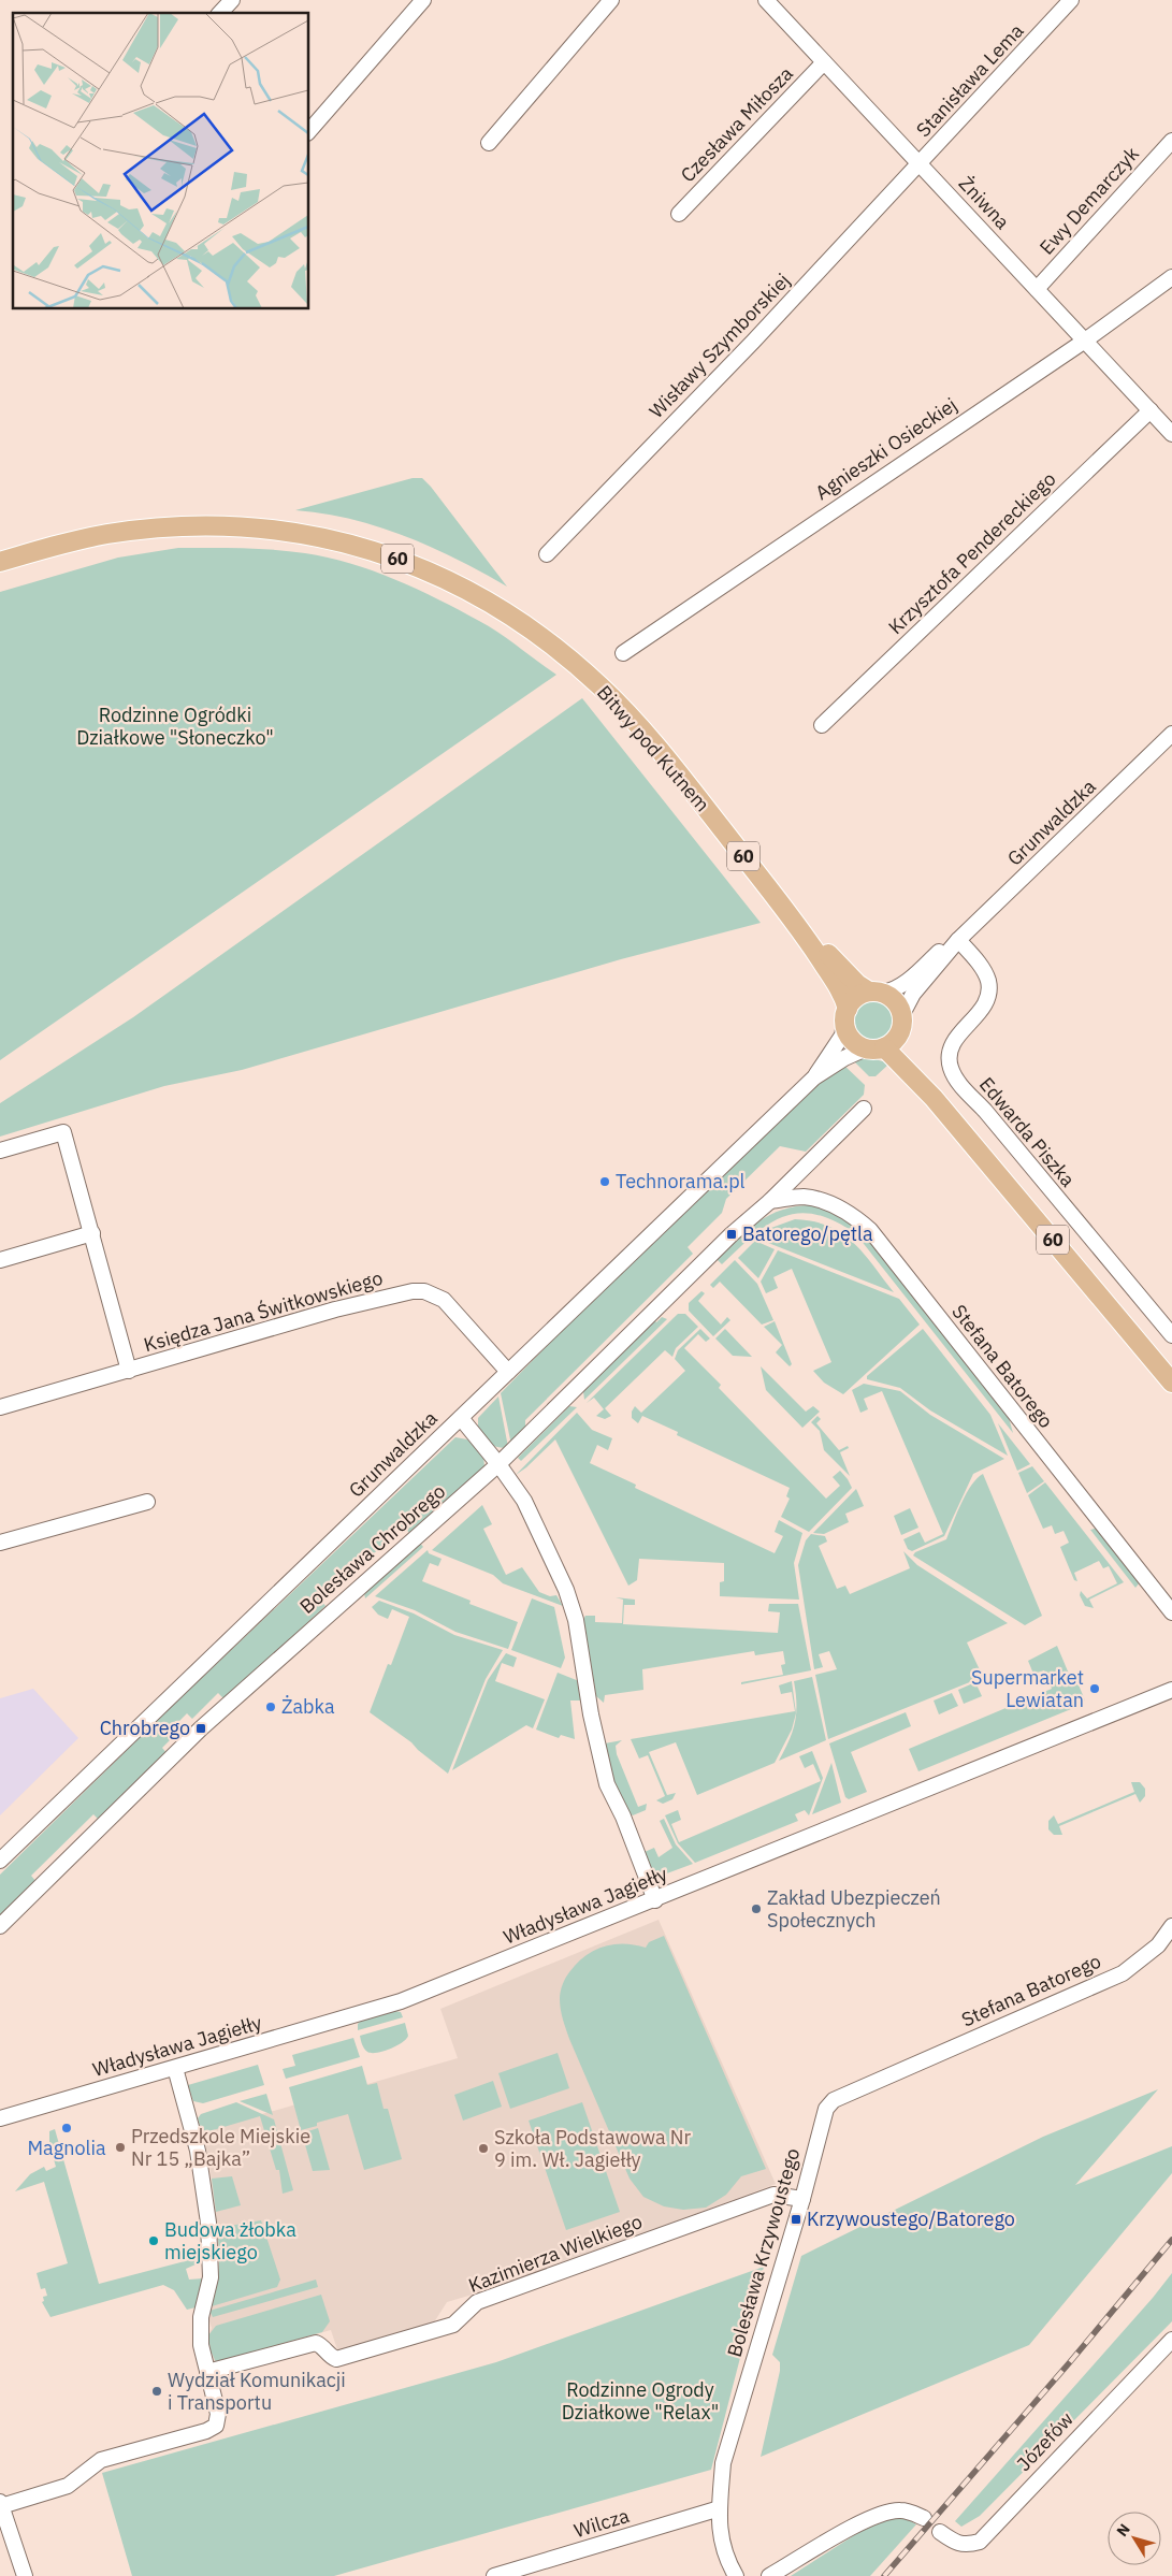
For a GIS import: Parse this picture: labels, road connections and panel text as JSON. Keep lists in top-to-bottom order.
{
  "streets": {
    "main road": ["60", "Bitwy pod Kutnem"],
    "street": [
      "Stanisława Lema",
      "Czesława Miłosza",
      "Ewy Demarczyk",
      "Żniwna",
      "Wisławy Szymborskiej",
      "Agnieszki Osieckiej",
      "Krzysztofa Pendereckiego",
      "Grunwaldzka",
      "Edwarda Piszka",
      "Księdza Jana Świtkowskiego",
      "Stefana Batorego",
      "Bolesława Chrobrego",
      "Władysława Jagiełły",
      "Bolesława Krzywoustego",
      "Kazimierza Wielkiego",
      "Józefów",
      "Wilcza"
    ]
  },
  "crossings": [
    ["Stanisława Lema", "Żniwna"],
    ["Stanisława Lema", "Wisławy Szymborskiej"],
    ["Czesława Miłosza", "Żniwna"],
    ["Ewy Demarczyk", "Żniwna"],
    ["Żniwna", "Wisławy Szymborskiej"],
    ["Żniwna", "Agnieszki Osieckiej"],
    ["Żniwna", "Krzysztofa Pendereckiego"],
    ["60", "Bitwy pod Kutnem"],
    ["60", "Grunwaldzka"],
    ["Bitwy pod Kutnem", "Grunwaldzka"],
    ["Grunwaldzka", "Edwarda Piszka"],
    ["Grunwaldzka", "Księdza Jana Świtkowskiego"],
    ["Stefana Batorego", "Bolesława Chrobrego"],
    ["Stefana Batorego", "Bolesława Krzywoustego"],
    ["Bolesława Krzywoustego", "Kazimierza Wielkiego"],
    ["Bolesława Krzywoustego", "Wilcza"]
  ],
  "parks": ["Rodzinne Ogródki Działkowe \"Słoneczko\"", "Rodzinne Ogrody Działkowe \"Relax\""],
  "places": {
    "other": [
      "Technorama.pl",
      "Supermarket Lewiatan",
      "Żabka",
      "Zakład Ubezpieczeń Społecznych",
      "Magnolia",
      "Przedszkole Miejskie Nr 15 „Bajka”",
      "Szkoła Podstawowa Nr 9 im. Wł. Jagiełły",
      "Budowa żłobka miejskiego",
      "Wydział Komunikacji i Transportu"
    ],
    "transit": ["Batorego/pętla", "Chrobrego", "Krzywoustego/Batorego"]
  },
  "north": "top left"
}
